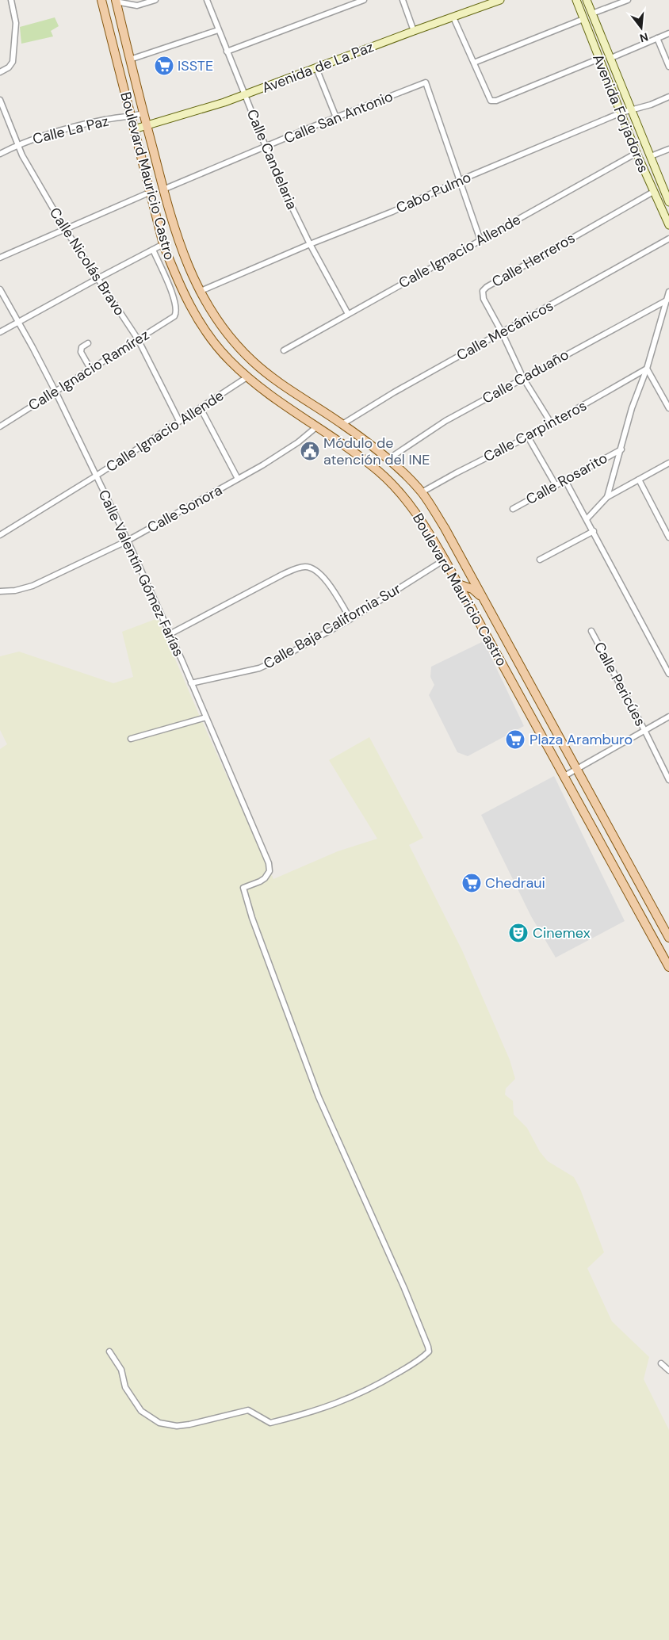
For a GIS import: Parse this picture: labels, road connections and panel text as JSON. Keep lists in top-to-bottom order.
{
  "streets": {
    "main road": ["Avenida de La Paz", "Avenida Forjadores", "Boulevard Mauricio Castro"],
    "street": [
      "Calle San Antonio",
      "Calle La Paz",
      "Calle Candelaria",
      "Cabo Pulmo",
      "Calle Ignacio Allende",
      "Calle Herreros",
      "Calle Nicolás Bravo",
      "Calle Mecánicos",
      "Calle Ignacio Ramírez",
      "Calle Caduaño",
      "Calle Carpinteros",
      "Calle Rosarito",
      "Calle Sonora",
      "Calle Valentín Gómez Farías",
      "Calle Baja California Sur",
      "Calle Pericúes"
    ]
  },
  "crossings": [
    ["Avenida de La Paz", "Calle Candelaria"],
    ["Avenida de La Paz", "Boulevard Mauricio Castro"],
    ["Avenida Forjadores", "Cabo Pulmo"],
    ["Avenida Forjadores", "Calle Ignacio Allende"],
    ["Avenida Forjadores", "Calle Herreros"],
    ["Calle San Antonio", "Calle Candelaria"],
    ["Calle San Antonio", "Boulevard Mauricio Castro"],
    ["Calle San Antonio", "Cabo Pulmo"],
    ["Calle La Paz", "Boulevard Mauricio Castro"],
    ["Calle La Paz", "Calle Nicolás Bravo"],
    ["Calle Candelaria", "Cabo Pulmo"],
    ["Calle Candelaria", "Calle Ignacio Allende"],
    ["Boulevard Mauricio Castro", "Cabo Pulmo"],
    ["Boulevard Mauricio Castro", "Calle Ignacio Allende"],
    ["Boulevard Mauricio Castro", "Calle Mecánicos"],
    ["Boulevard Mauricio Castro", "Calle Caduaño"],
    ["Boulevard Mauricio Castro", "Calle Carpinteros"],
    ["Boulevard Mauricio Castro", "Calle Sonora"],
    ["Boulevard Mauricio Castro", "Calle Baja California Sur"],
    ["Calle Ignacio Allende", "Calle Nicolás Bravo"],
    ["Calle Ignacio Allende", "Calle Valentín Gómez Farías"],
    ["Calle Herreros", "Calle Mecánicos"],
    ["Calle Herreros", "Calle Caduaño"],
    ["Calle Herreros", "Calle Carpinteros"],
    ["Calle Nicolás Bravo", "Calle Ignacio Ramírez"],
    ["Calle Ignacio Ramírez", "Calle Valentín Gómez Farías"],
    ["Calle Sonora", "Calle Valentín Gómez Farías"],
    ["Calle Valentín Gómez Farías", "Calle Baja California Sur"]
  ],
  "places": {
    "supermarket": ["ISSTE", "Plaza Aramburo", "Chedraui"],
    "public building": ["Módulo de atención del INE"],
    "theatre": ["Cinemex"]
  },
  "north": "bottom"
}
